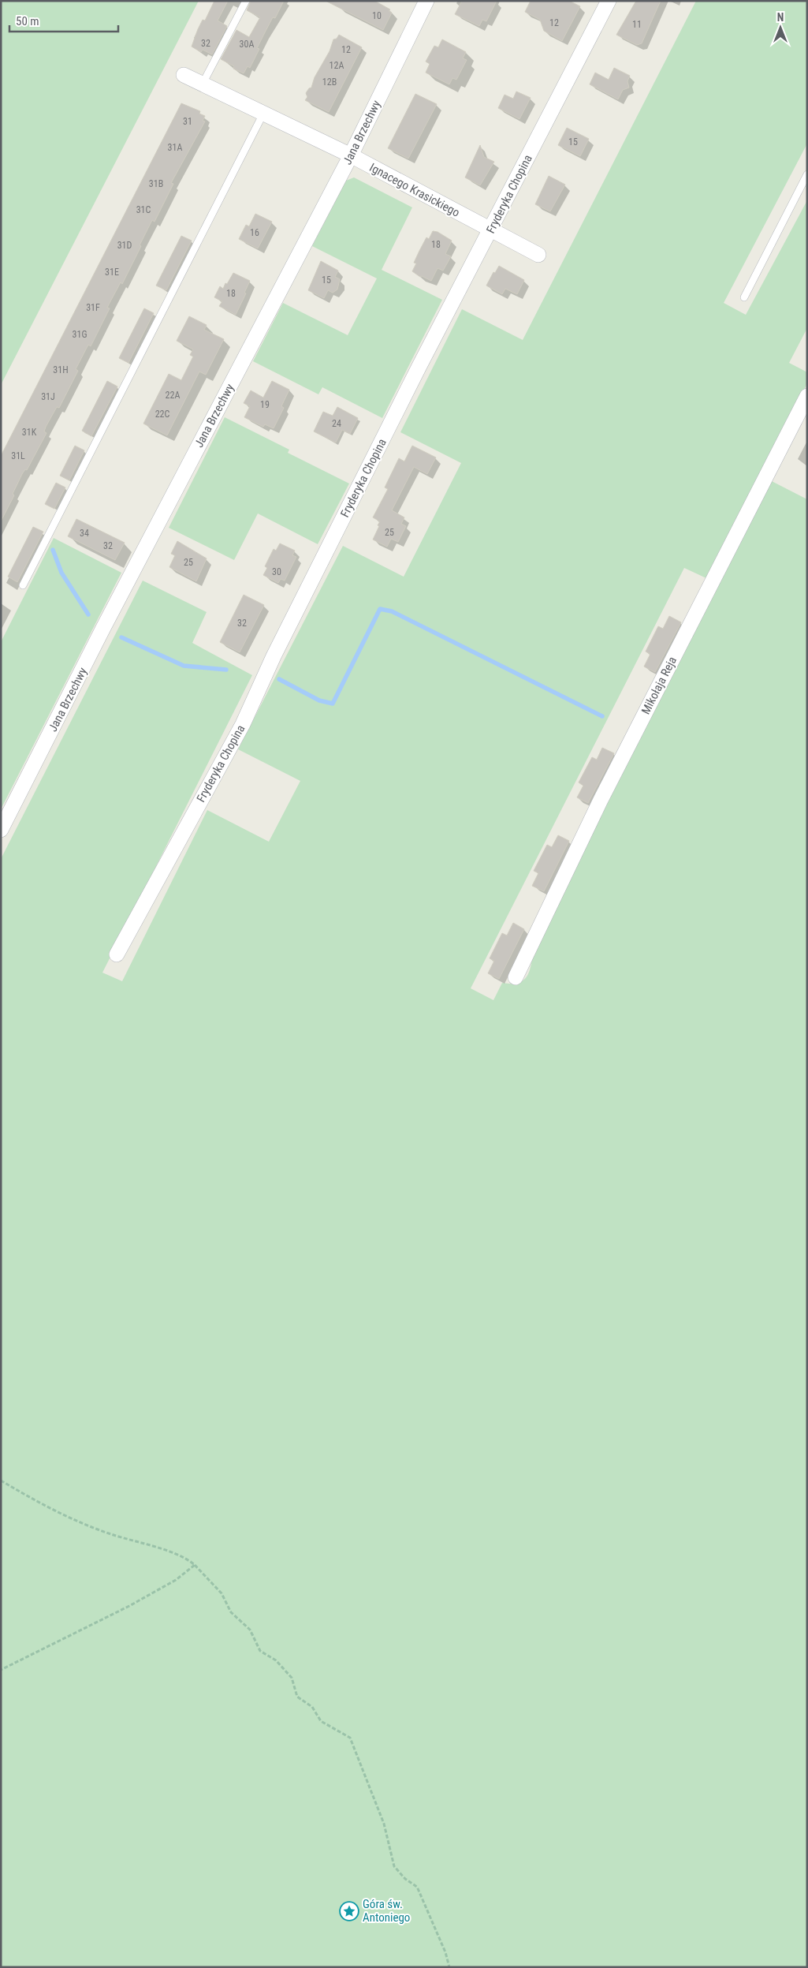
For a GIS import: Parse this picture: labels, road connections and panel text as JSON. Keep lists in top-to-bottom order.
{
  "streets": {
    "street": [
      "Jana Brzechwy",
      "Ignacego Krasickiego",
      "Fryderyka Chopina",
      "Mikołaja Reja"
    ]
  },
  "crossings": [
    ["Jana Brzechwy", "Ignacego Krasickiego"],
    ["Ignacego Krasickiego", "Fryderyka Chopina"]
  ],
  "places": {
    "place": ["Góra św. Antoniego"]
  },
  "house_numbers": [
    "10",
    "12",
    "11",
    "32",
    "30A",
    "12",
    "12A",
    "12B",
    "31",
    "15",
    "31A",
    "31B",
    "31C",
    "16",
    "18",
    "31D",
    "31E",
    "15",
    "18",
    "31F",
    "31G",
    "31H",
    "22A",
    "31J",
    "19",
    "22C",
    "24",
    "31K",
    "31L",
    "25",
    "34",
    "32",
    "25",
    "30",
    "32"
  ],
  "scale_bar": "50 m",
  "north": "top"
}
